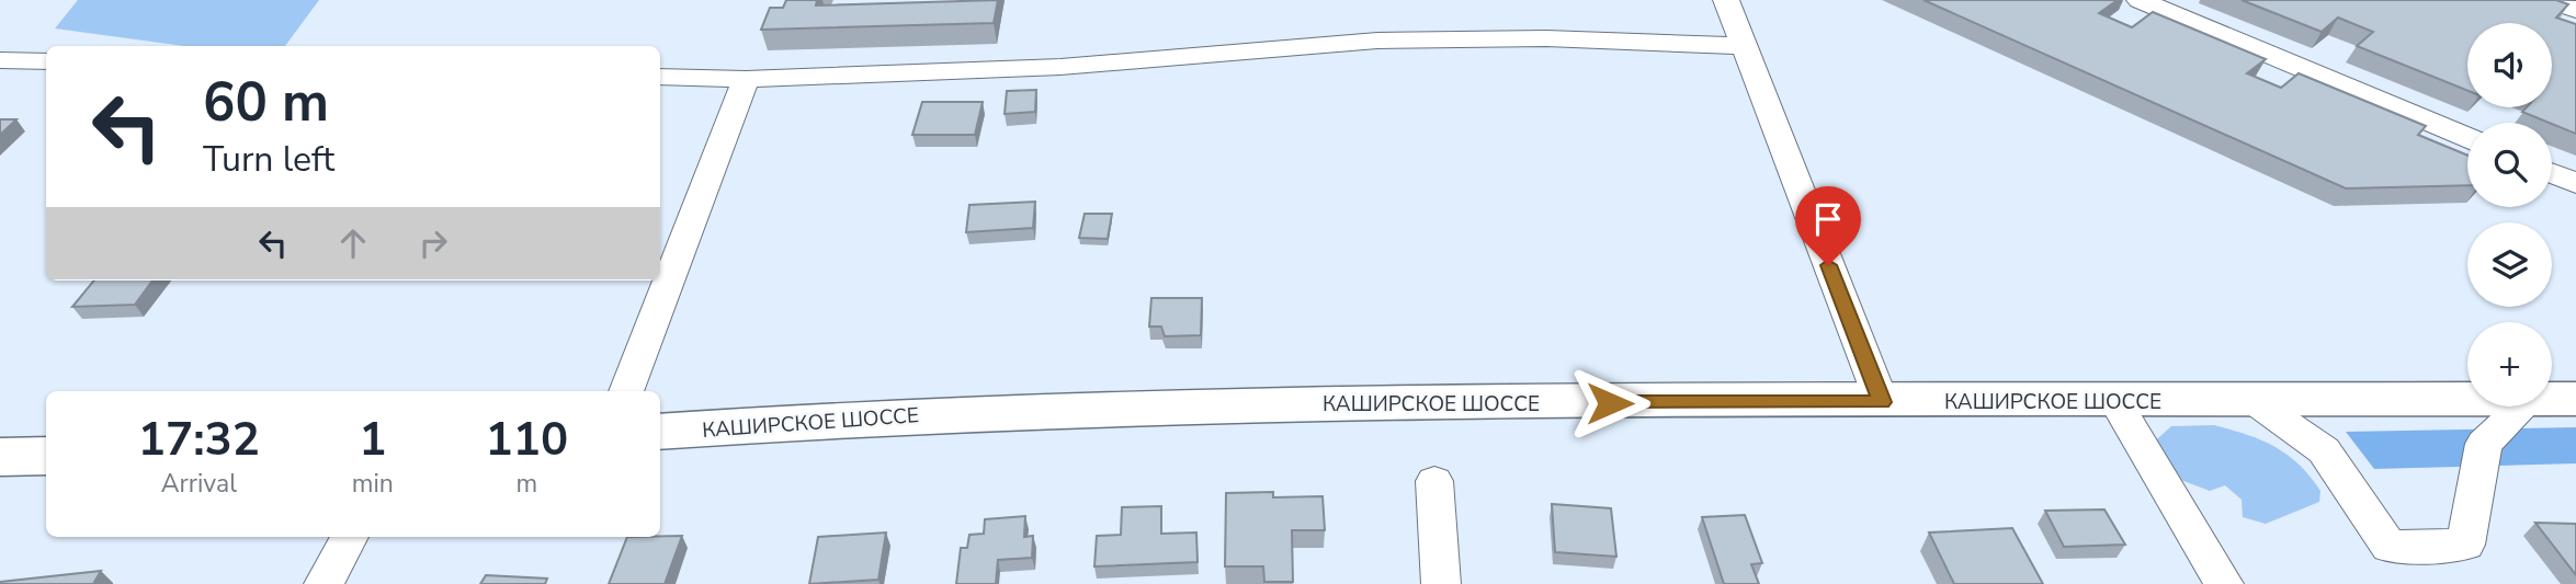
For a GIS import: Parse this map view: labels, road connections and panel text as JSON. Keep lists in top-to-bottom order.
{
  "streets": {
    "main road": ["КАШИРСКОЕ ШОССЕ"]
  },
  "page": {
    "map_buttons": "+",
    "turn": ["60 m", "Turn left"],
    "eta": [
      "17:32",
      "Arrival",
      "1",
      "min",
      "110",
      "m"
    ]
  }
}
